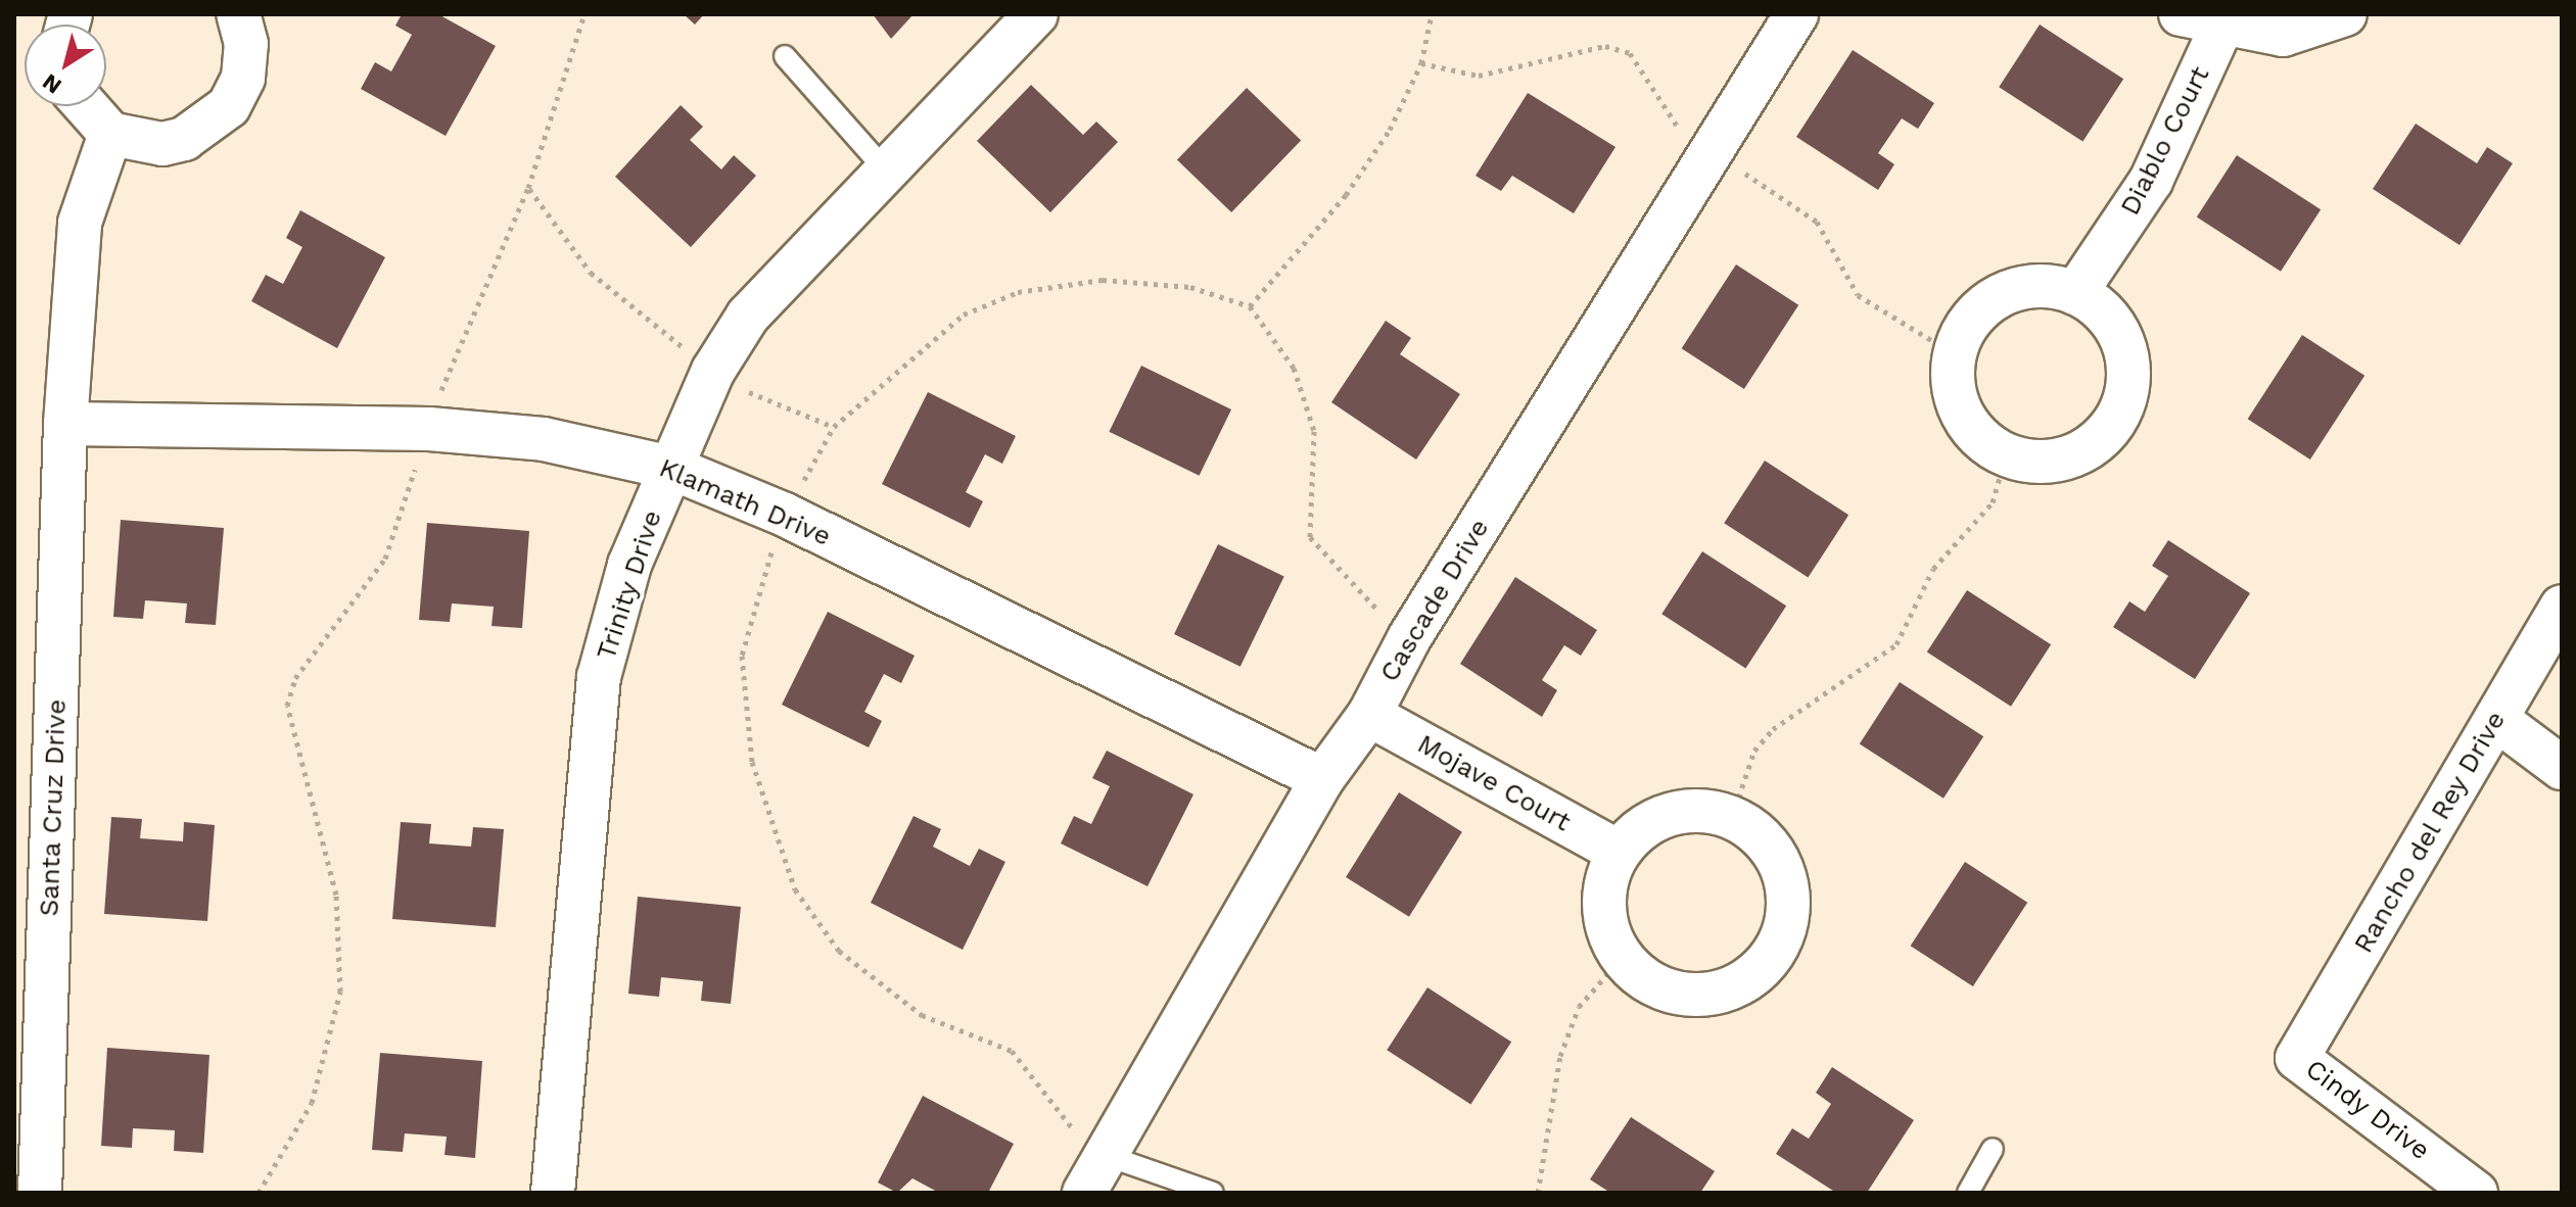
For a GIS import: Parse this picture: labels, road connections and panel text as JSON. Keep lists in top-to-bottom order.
{
  "streets": {
    "street": [
      "Diablo Court",
      "Klamath Drive",
      "Trinity Drive",
      "Cascade Drive",
      "Mojave Court",
      "Santa Cruz Drive",
      "Rancho del Rey Drive",
      "Cindy Drive"
    ]
  },
  "crossings": [
    ["Klamath Drive", "Trinity Drive"],
    ["Klamath Drive", "Cascade Drive"],
    ["Klamath Drive", "Santa Cruz Drive"],
    ["Cascade Drive", "Mojave Court"],
    ["Rancho del Rey Drive", "Cindy Drive"]
  ],
  "north": "bottom left"
}
